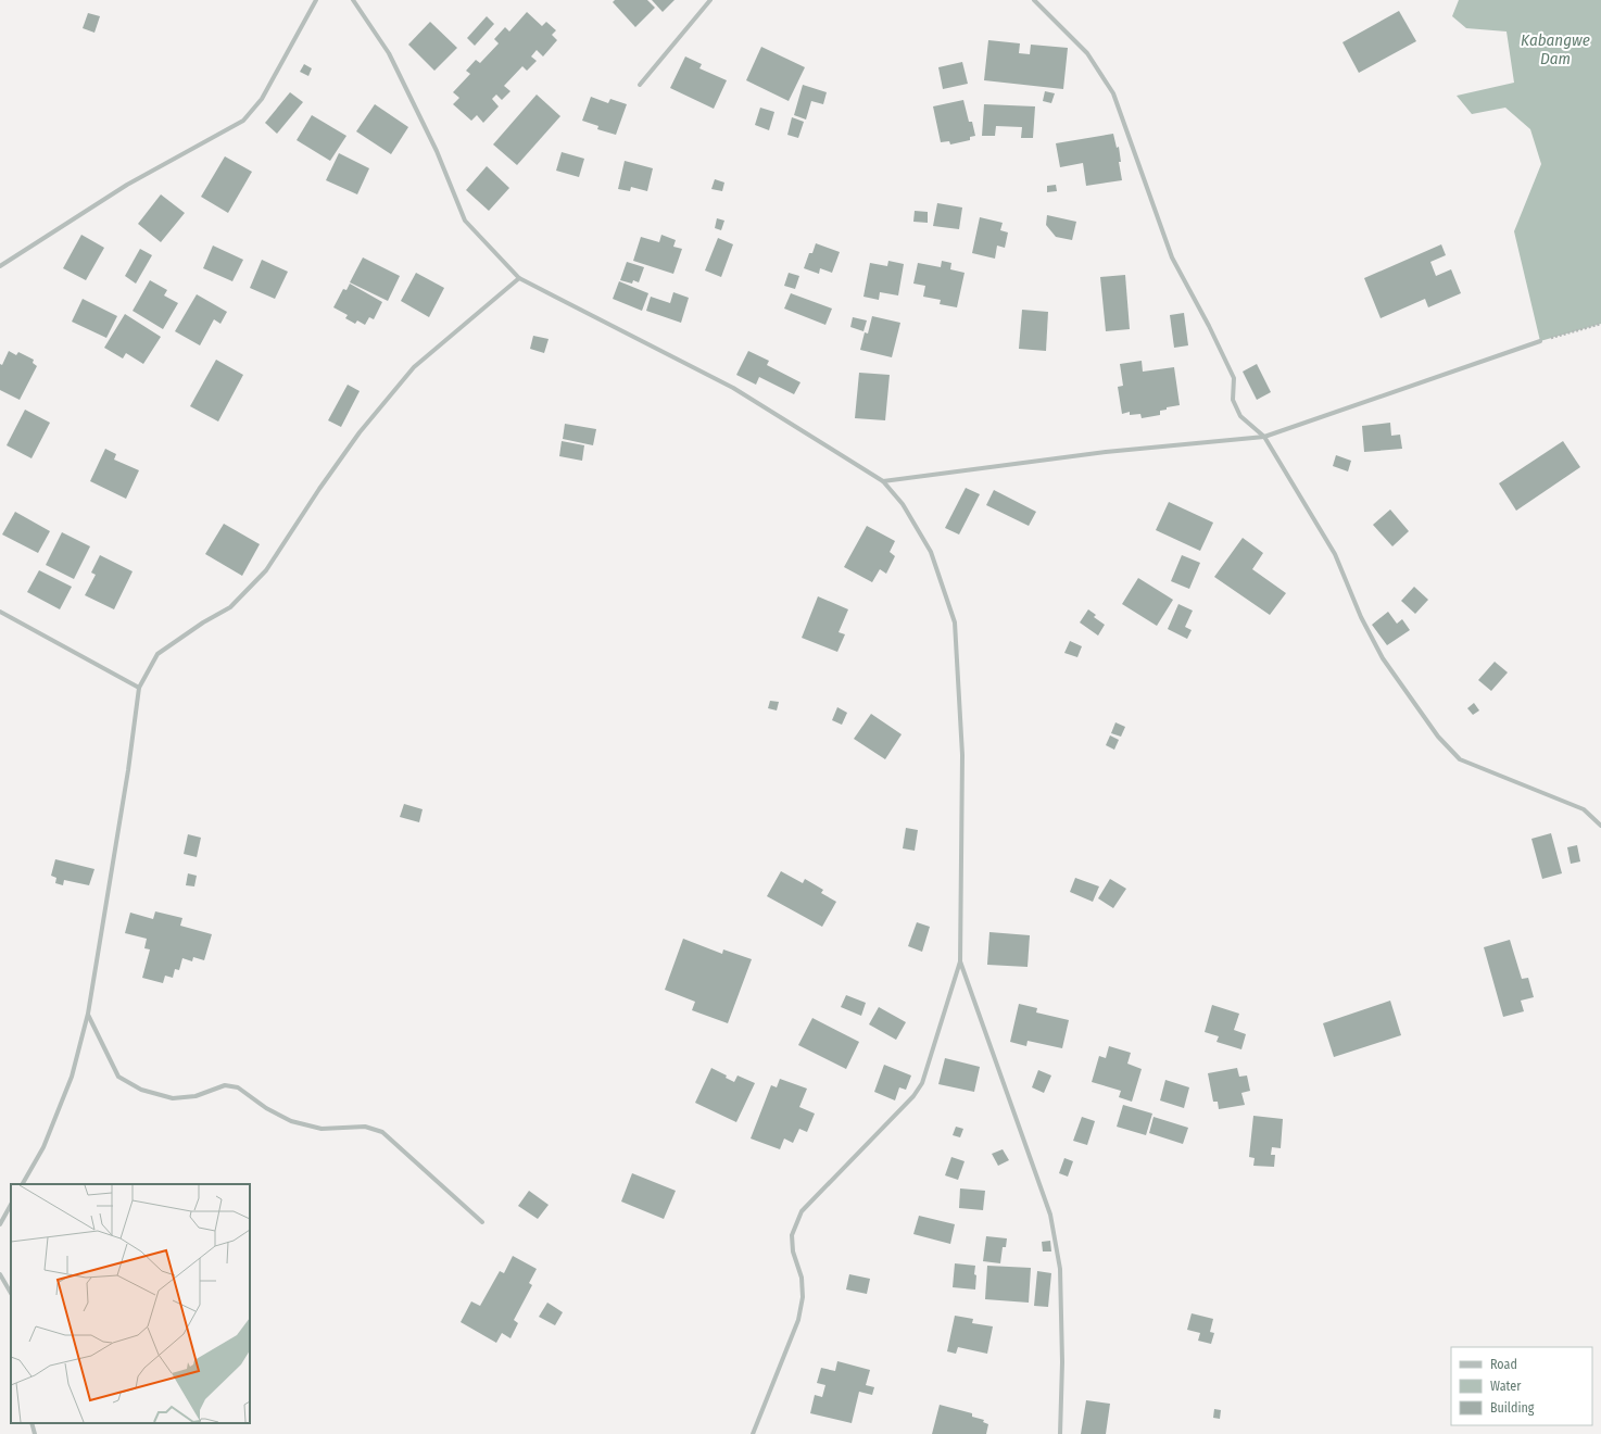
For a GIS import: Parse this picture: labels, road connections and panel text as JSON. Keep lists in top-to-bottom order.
{
  "water": ["Kabangwe Dam"],
  "legend": ["Road", "Water", "Building"]
}
